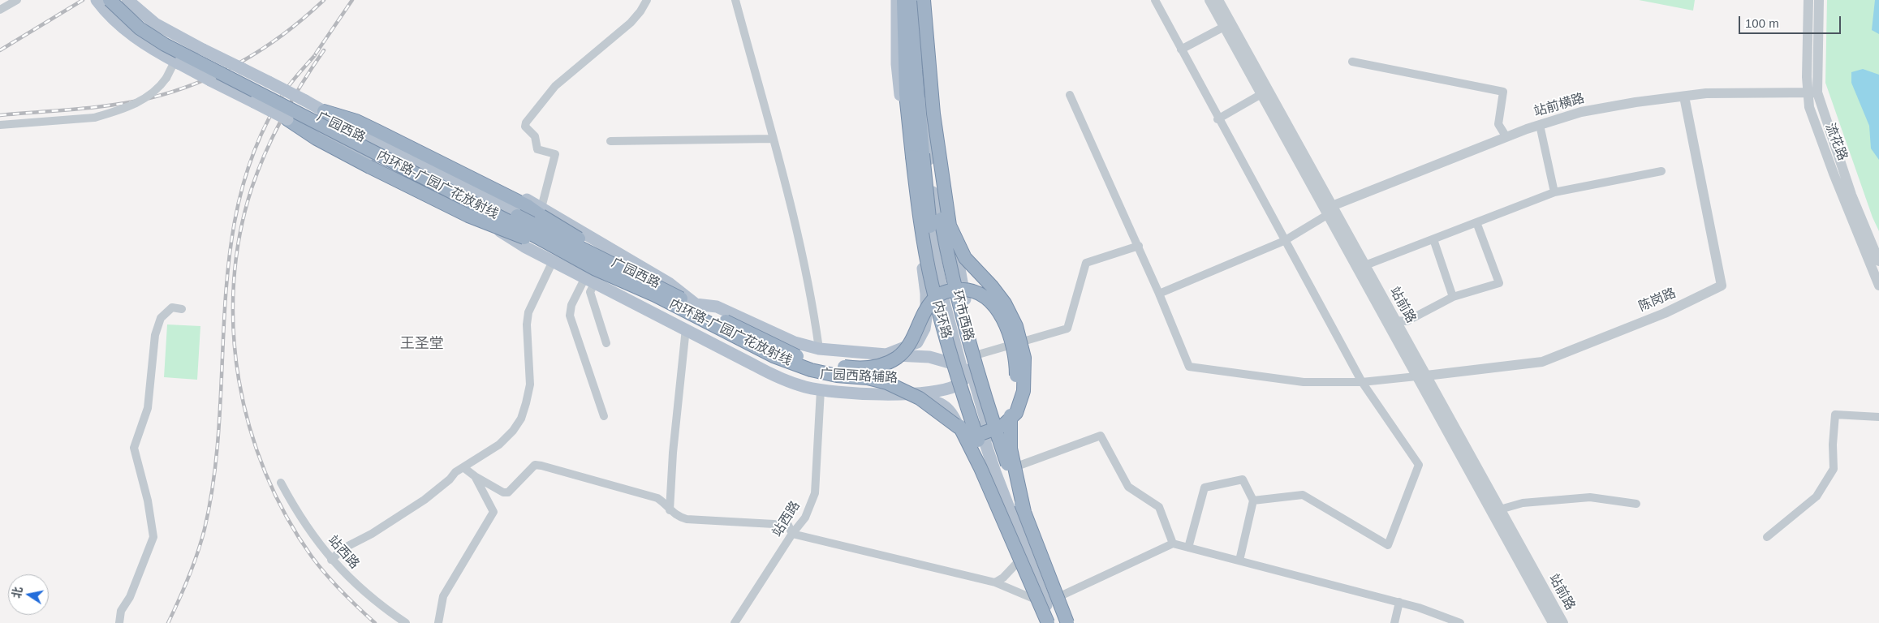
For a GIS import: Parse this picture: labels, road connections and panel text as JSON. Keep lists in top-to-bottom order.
{
  "streets": {
    "highway": ["内环路-广园广花放射线", "内环路"],
    "main road": ["广园西路", "环市西路", "广园西路辅路"],
    "street": [
      "站前横路",
      "流花路",
      "陈岗路",
      "站前路",
      "站西路"
    ]
  },
  "crossings": [
    ["站前横路", "流花路"],
    ["站前横路", "陈岗路"],
    ["站前横路", "站前路"],
    ["广园西路", "内环路-广园广花放射线"],
    ["广园西路", "广园西路辅路"],
    ["内环路-广园广花放射线", "环市西路"],
    ["内环路-广园广花放射线", "内环路"],
    ["内环路-广园广花放射线", "广园西路辅路"],
    ["陈岗路", "站前路"],
    ["环市西路", "内环路"],
    ["环市西路", "广园西路辅路"],
    ["内环路", "广园西路辅路"],
    ["广园西路辅路", "站西路"]
  ],
  "districts": ["王圣堂"],
  "scale_bar": "100 m",
  "north": "left"
}
